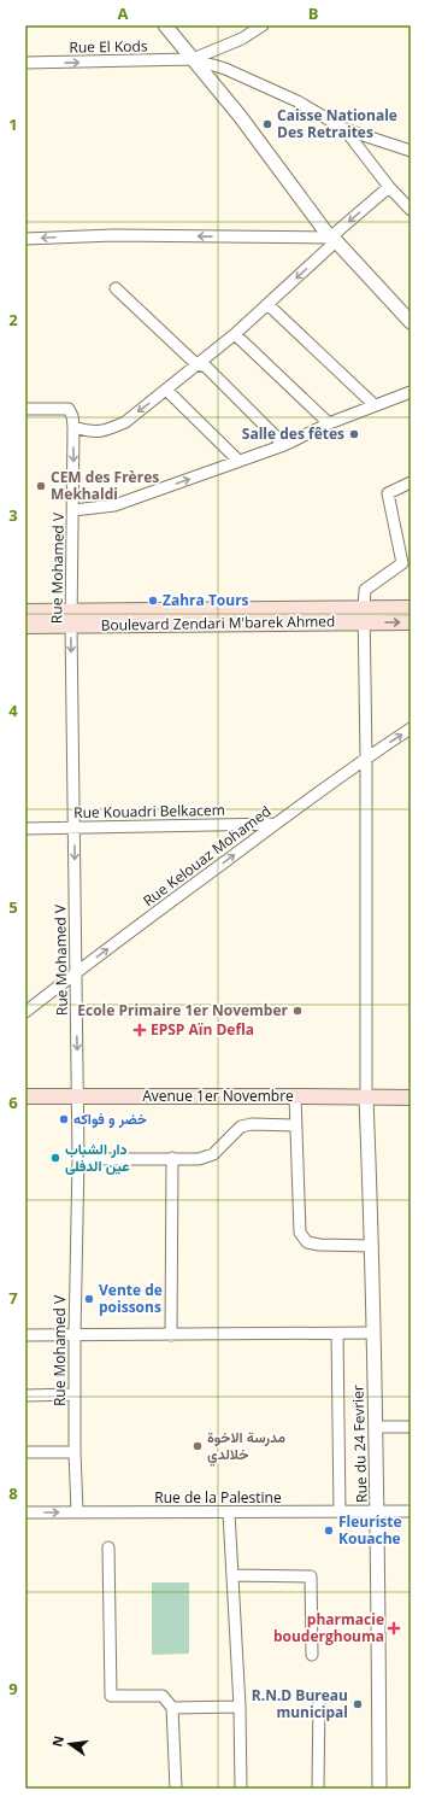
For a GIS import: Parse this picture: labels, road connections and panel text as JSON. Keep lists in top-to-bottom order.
{
  "streets": {
    "main road": ["Boulevard Zendari M'barek Ahmed", "Avenue 1er Novembre"],
    "street": [
      "Rue El Kods",
      "Rue Mohamed V",
      "Rue Kouadri Belkacem",
      "Rue Kelouaz Mohamed",
      "Rue du 24 Fevrier",
      "Rue de la Palestine"
    ]
  },
  "crossings": [
    ["Rue Mohamed V", "Boulevard Zendari M'barek Ahmed"],
    ["Rue Mohamed V", "Rue Kouadri Belkacem"],
    ["Rue Mohamed V", "Rue Kelouaz Mohamed"],
    ["Rue Mohamed V", "Avenue 1er Novembre"],
    ["Rue Mohamed V", "Rue de la Palestine"],
    ["Rue Kouadri Belkacem", "Rue Kelouaz Mohamed"],
    ["Avenue 1er Novembre", "Rue du 24 Fevrier"],
    ["Rue du 24 Fevrier", "Rue de la Palestine"]
  ],
  "one_way": ["Rue El Kods", "Rue Mohamed V", "Rue Kelouaz Mohamed"],
  "places": {
    "other": [
      "Caisse Nationale Des Retraites",
      "Salle des fêtes",
      "CEM des Frères Mekhaldi",
      "Zahra Tours",
      "Ecole Primaire 1er November",
      "خضر و فواكه",
      "دار الشباب عين الدفلى",
      "Vente de poissons",
      "مدرسة الاخوة خلالدي",
      "Fleuriste Kouache",
      "R.N.D Bureau municipal"
    ],
    "health": ["EPSP Aïn Defla", "pharmacie bouderghouma"]
  },
  "north": "left",
  "grid": {
    "columns": ["A", "B"],
    "rows": [
      "1",
      "2",
      "3",
      "4",
      "5",
      "6",
      "7",
      "8",
      "9"
    ]
  }
}
